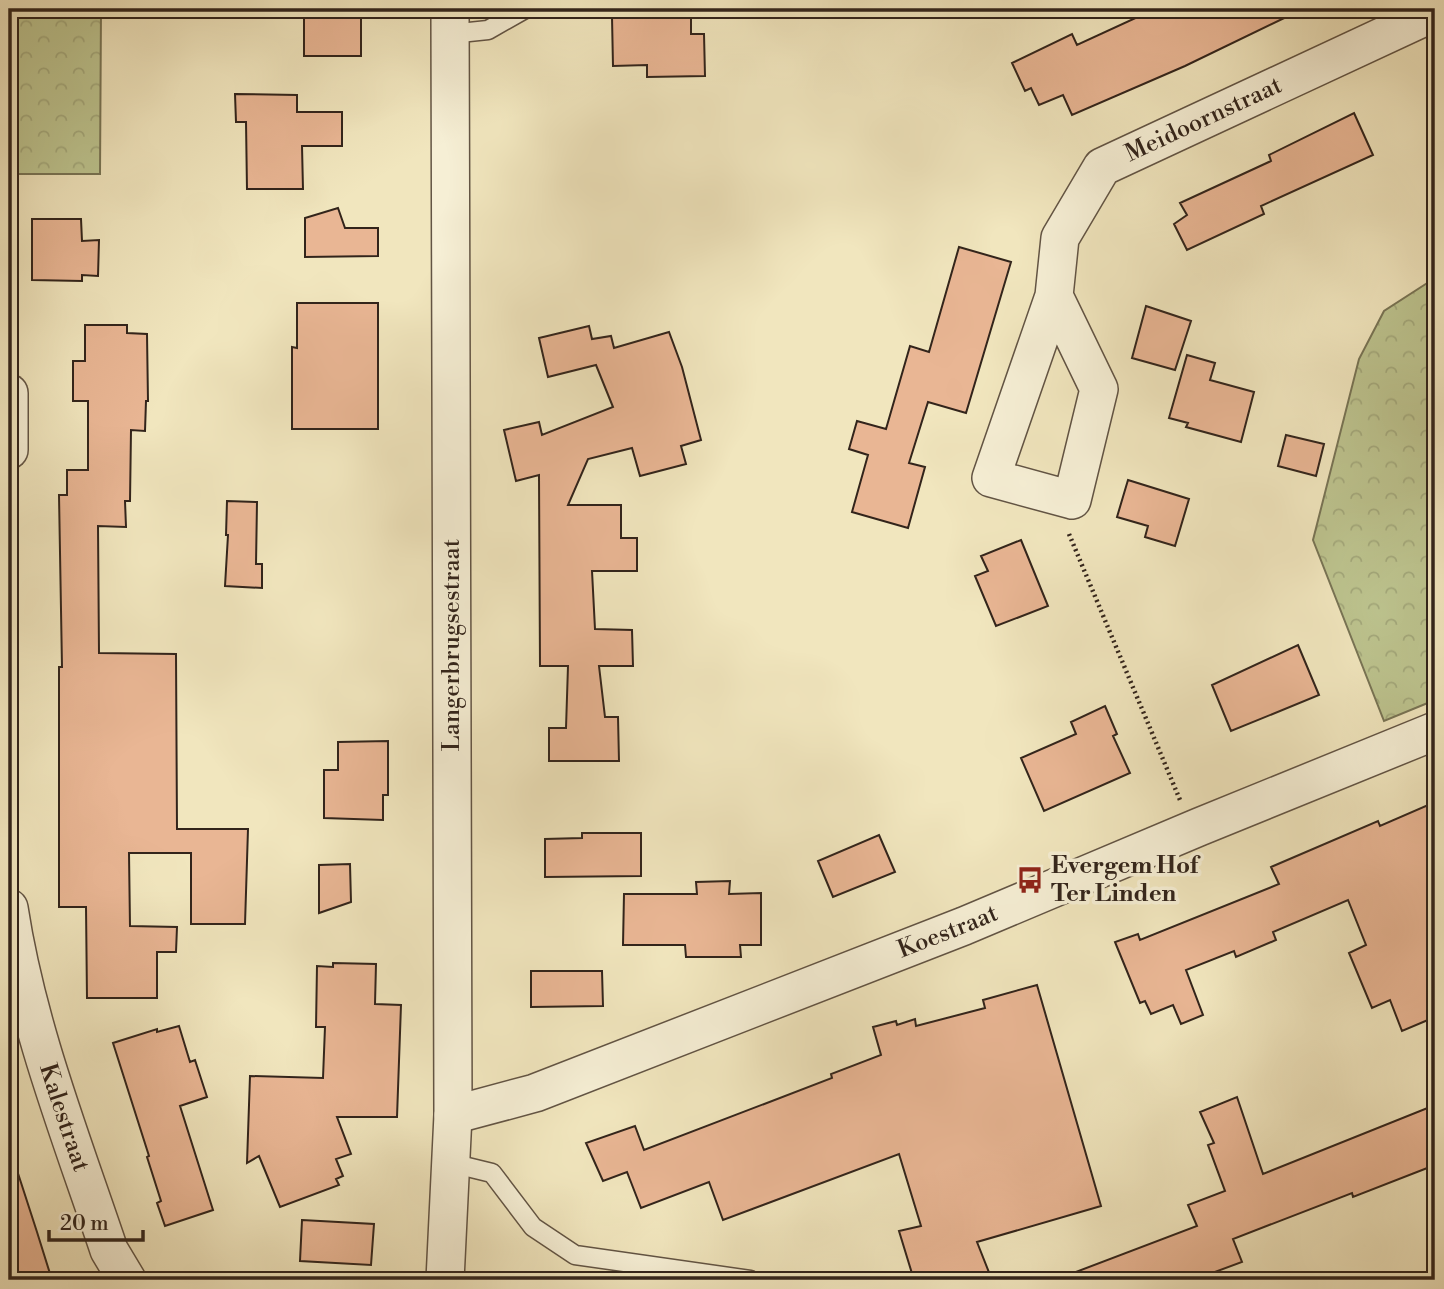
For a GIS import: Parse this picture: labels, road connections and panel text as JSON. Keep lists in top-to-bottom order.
{
  "streets": {
    "street": [
      "Meidoornstraat",
      "Langerbrugsestraat",
      "Koestraat",
      "Kalestraat"
    ]
  },
  "crossings": [
    ["Langerbrugsestraat", "Koestraat"]
  ],
  "places": {
    "bus stop": ["Evergem Hof Ter Linden"]
  },
  "scale_bar": "20 m"
}
